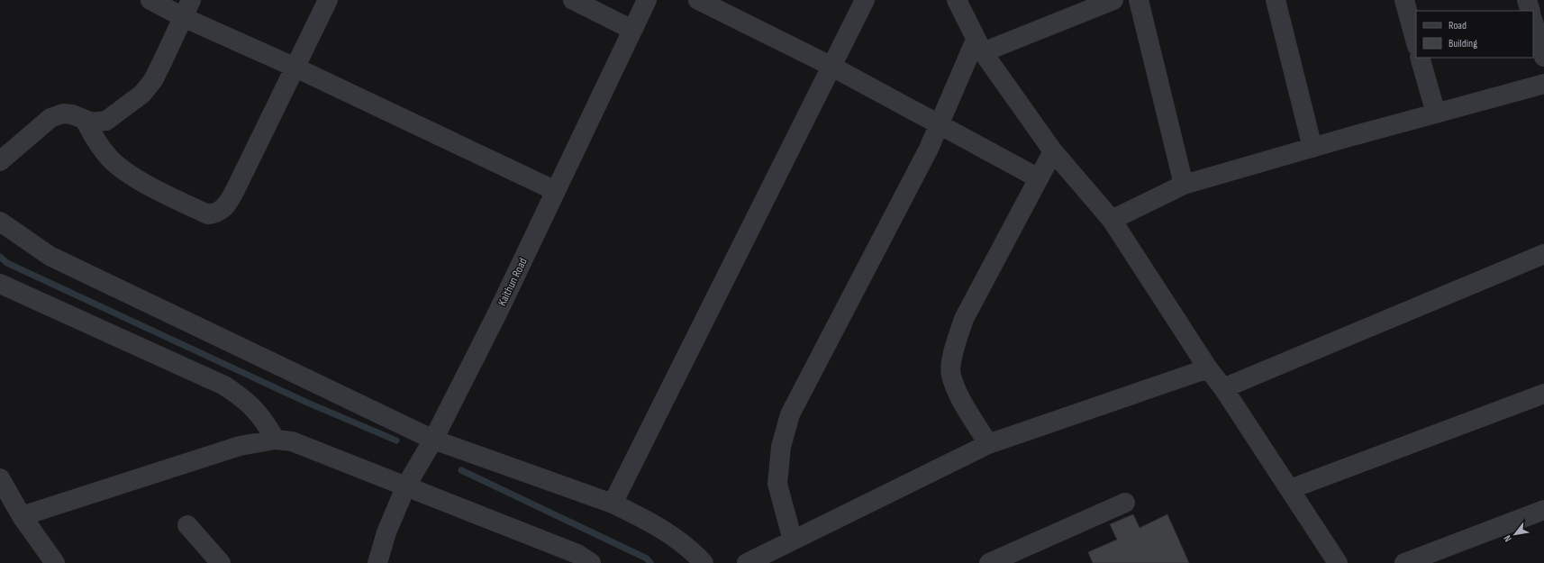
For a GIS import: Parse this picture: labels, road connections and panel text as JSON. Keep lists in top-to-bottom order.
{
  "streets": {
    "street": ["Kaithun Road"]
  },
  "legend": ["Road", "Building"],
  "north": "bottom left"
}
